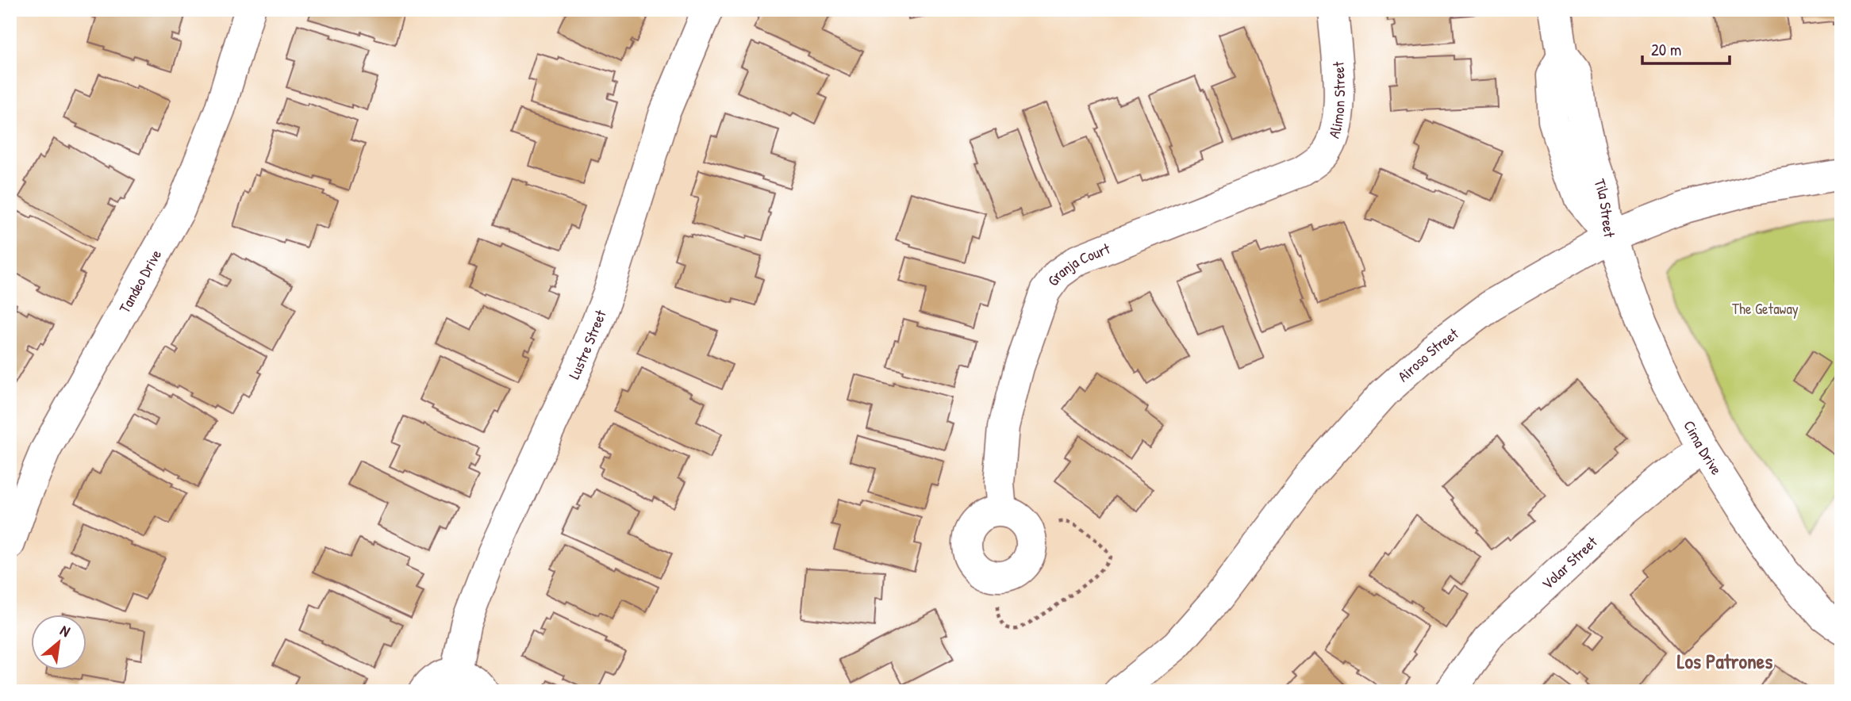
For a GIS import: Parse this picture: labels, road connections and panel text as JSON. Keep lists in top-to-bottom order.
{
  "streets": {
    "street": [
      "Alimon Street",
      "Tila Street",
      "Granja Court",
      "Tandeo Drive",
      "Lustre Street",
      "Airoso Street",
      "Cima Drive",
      "Volar Street"
    ]
  },
  "crossings": [
    ["Alimon Street", "Granja Court"],
    ["Tila Street", "Airoso Street"],
    ["Tila Street", "Cima Drive"],
    ["Airoso Street", "Cima Drive"],
    ["Cima Drive", "Volar Street"]
  ],
  "districts": ["Los Patrones"],
  "parks": ["The Getaway"],
  "scale_bar": "20 m",
  "north": "top right"
}
